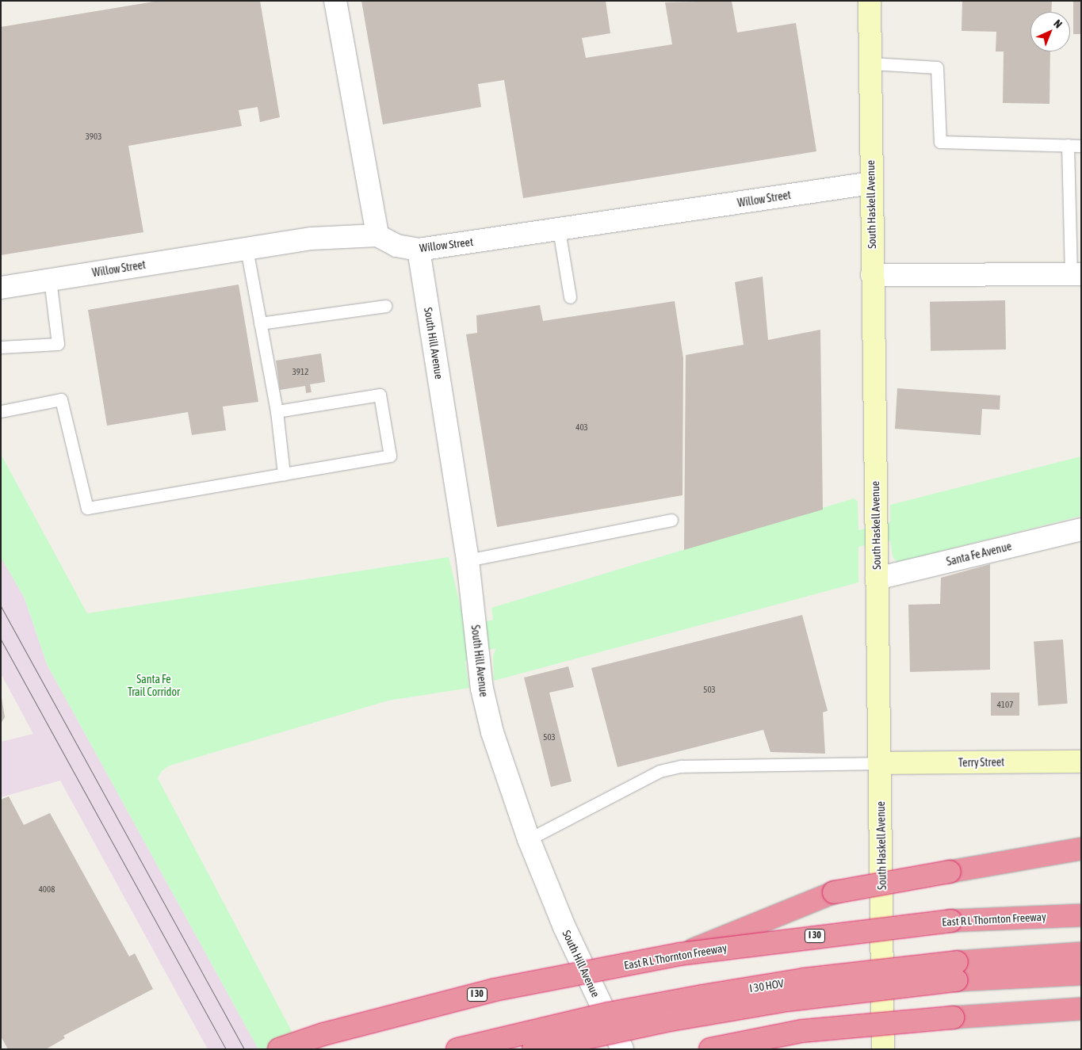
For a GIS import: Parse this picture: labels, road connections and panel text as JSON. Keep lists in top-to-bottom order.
{
  "streets": {
    "highway": ["East R L Thornton Freeway", "I 30", "I 30 HOV"],
    "main road": ["South Haskell Avenue", "Terry Street"],
    "street": ["Willow Street", "South Hill Avenue", "Santa Fe Avenue"]
  },
  "crossings": [
    ["Willow Street", "South Haskell Avenue"],
    ["Willow Street", "South Hill Avenue"],
    ["South Haskell Avenue", "Santa Fe Avenue"],
    ["South Haskell Avenue", "Terry Street"]
  ],
  "parks": ["Santa Fe Trail Corridor"],
  "house_numbers": [
    "3903",
    "3912",
    "403",
    "503",
    "4107",
    "503",
    "4008"
  ],
  "north": "top right"
}
